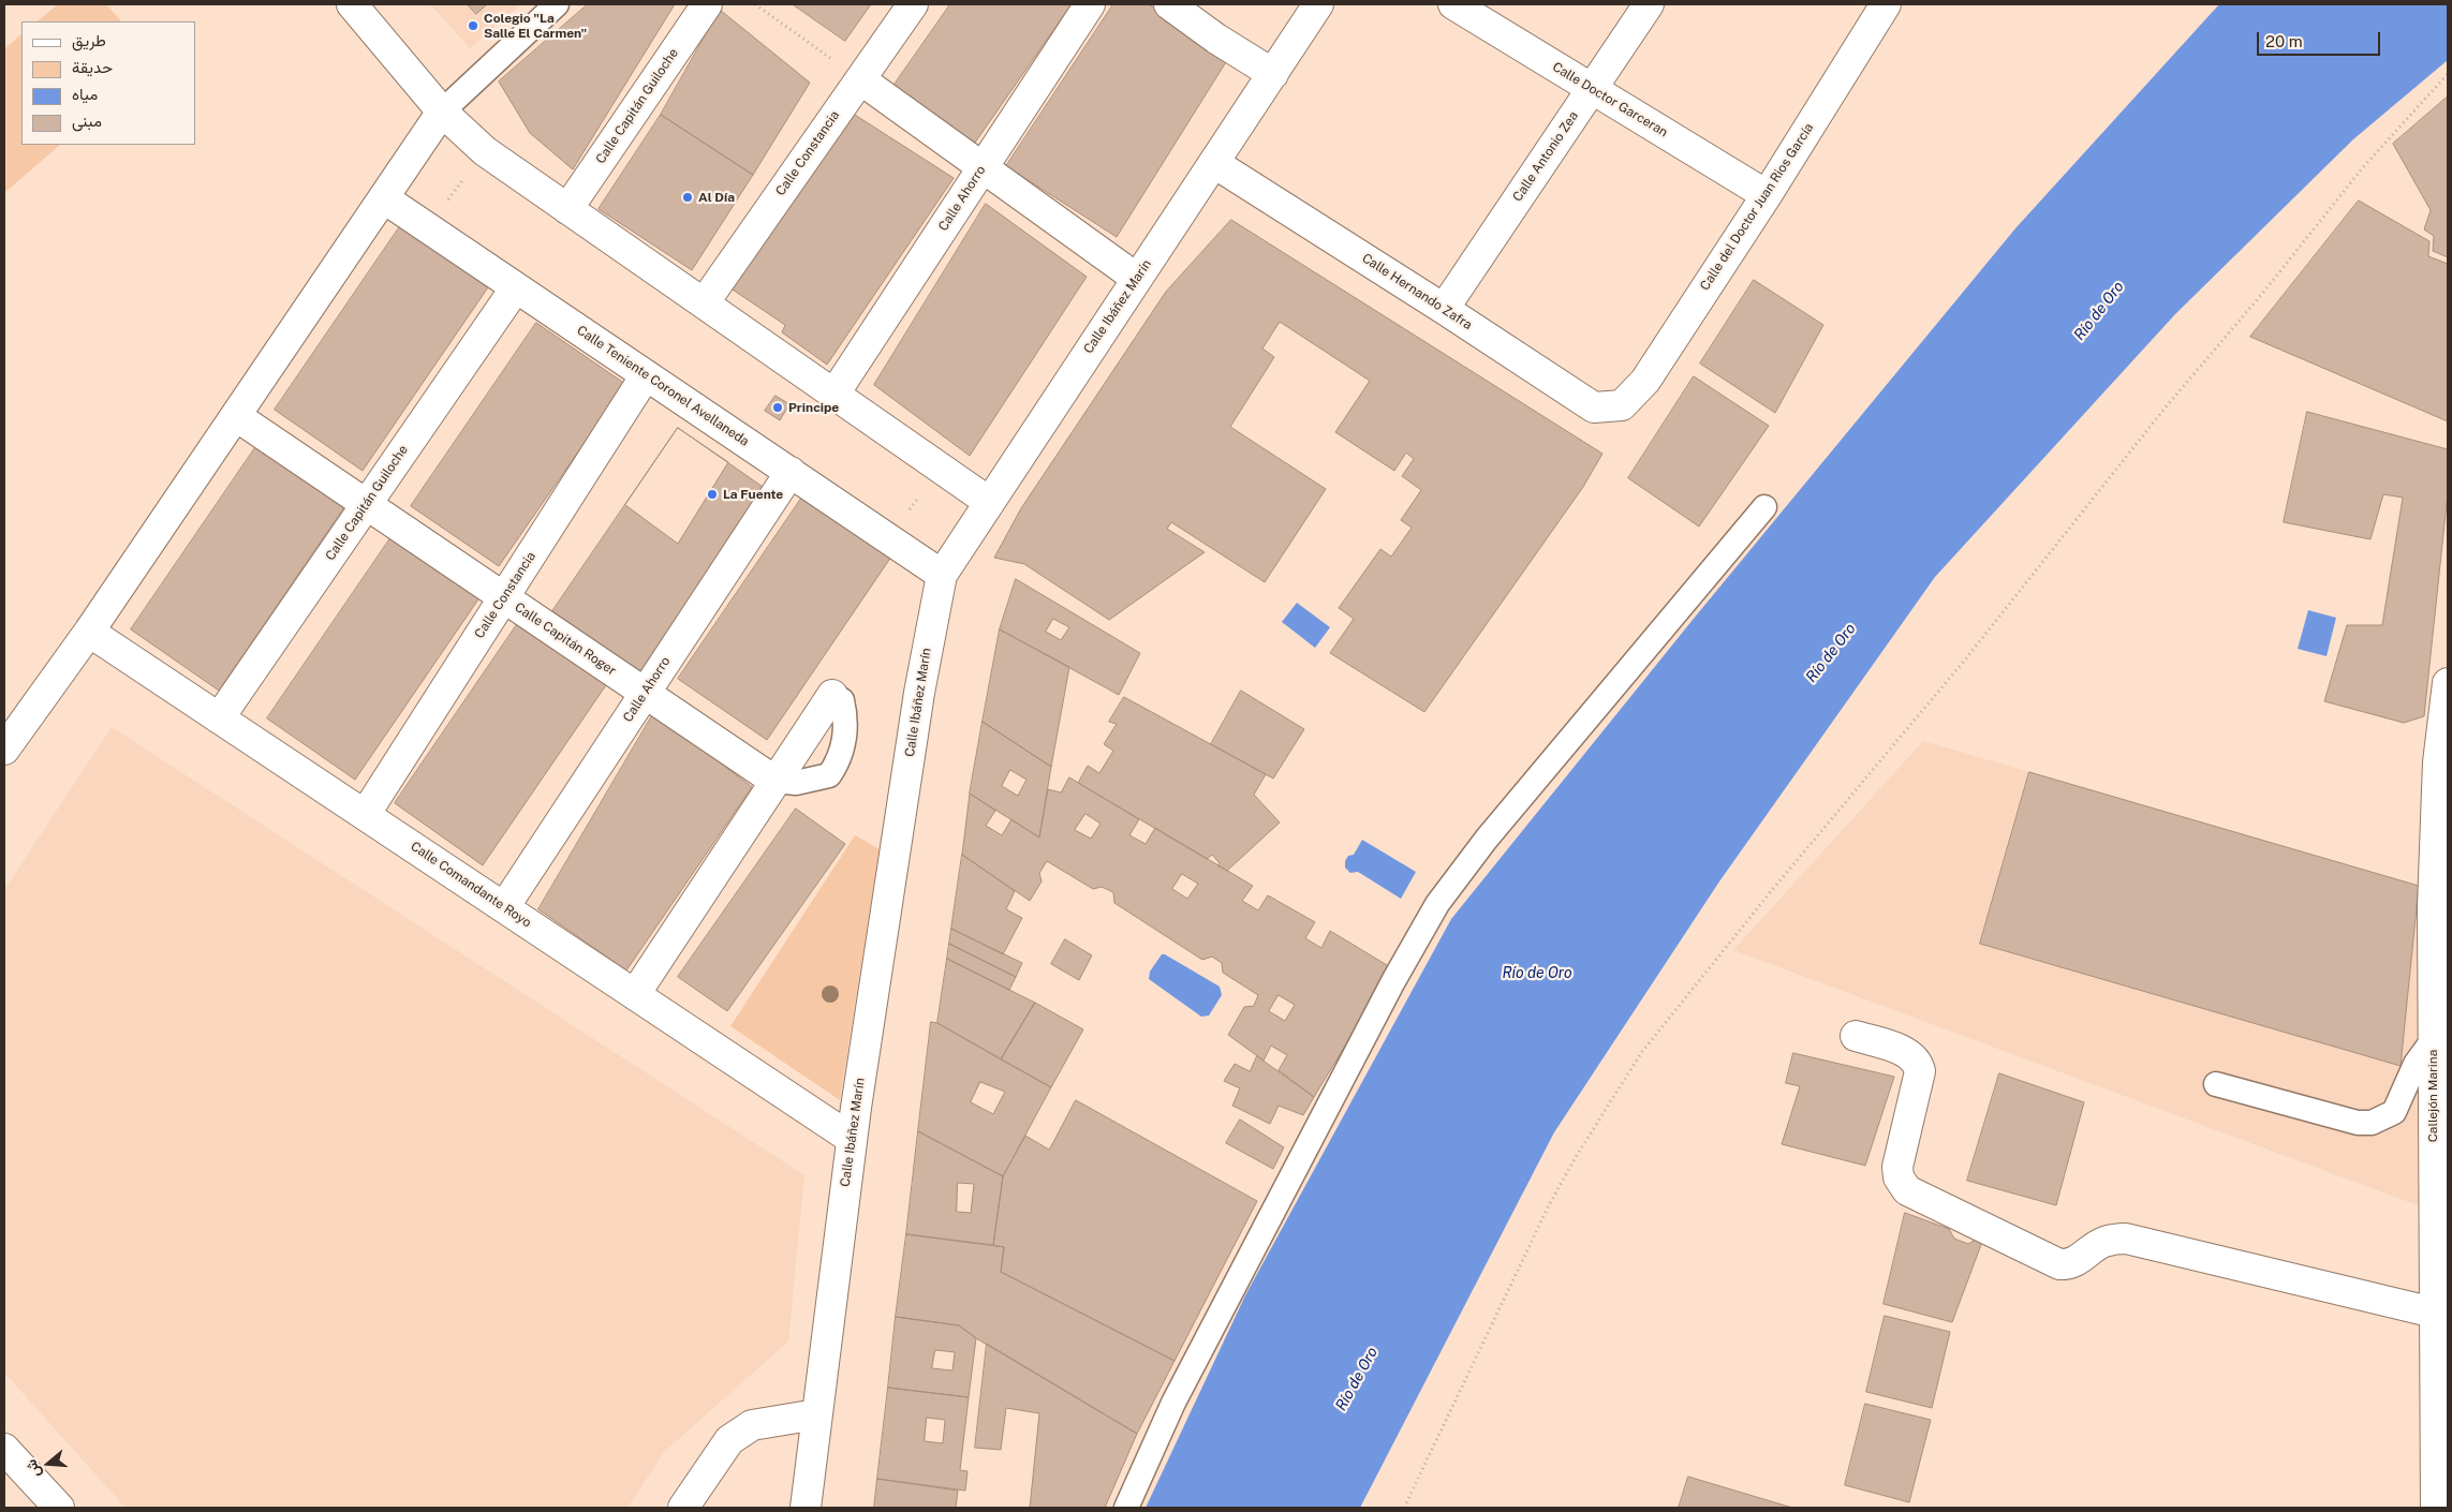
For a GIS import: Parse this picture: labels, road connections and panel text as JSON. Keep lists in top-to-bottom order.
{
  "streets": {
    "street": [
      "Calle Doctor Garceran",
      "Calle Capitán Guiloche",
      "Calle Constancia",
      "Calle Antonio Zea",
      "Calle Ahorro",
      "Calle del Doctor Juan Rios García",
      "Calle Hernando Zafra",
      "Calle Ibáñez Marín",
      "Calle Teniente Coronel Avellaneda",
      "Calle Capitán Roger",
      "Calle Comandante Royo",
      "Callejón Marina"
    ]
  },
  "crossings": [
    ["Calle Doctor Garceran", "Calle Antonio Zea"],
    ["Calle Doctor Garceran", "Calle del Doctor Juan Rios García"],
    ["Calle Capitán Guiloche", "Calle Teniente Coronel Avellaneda"],
    ["Calle Capitán Guiloche", "Calle Capitán Roger"],
    ["Calle Capitán Guiloche", "Calle Comandante Royo"],
    ["Calle Constancia", "Calle Teniente Coronel Avellaneda"],
    ["Calle Constancia", "Calle Capitán Roger"],
    ["Calle Constancia", "Calle Comandante Royo"],
    ["Calle Antonio Zea", "Calle Hernando Zafra"],
    ["Calle Ahorro", "Calle Teniente Coronel Avellaneda"],
    ["Calle Ahorro", "Calle Capitán Roger"],
    ["Calle Ahorro", "Calle Comandante Royo"],
    ["Calle del Doctor Juan Rios García", "Calle Hernando Zafra"],
    ["Calle Hernando Zafra", "Calle Ibáñez Marín"],
    ["Calle Ibáñez Marín", "Calle Teniente Coronel Avellaneda"],
    ["Calle Ibáñez Marín", "Calle Comandante Royo"]
  ],
  "water": ["Río de Oro"],
  "places": [
    "Colegio \"La Salle El Carmen\"",
    "Al Día",
    "Principe",
    "La Fuente"
  ],
  "legend": [
    "طريق",
    "حديقة",
    "مياه",
    "مبنى"
  ],
  "scale_bar": "20 m",
  "north": "left"
}
